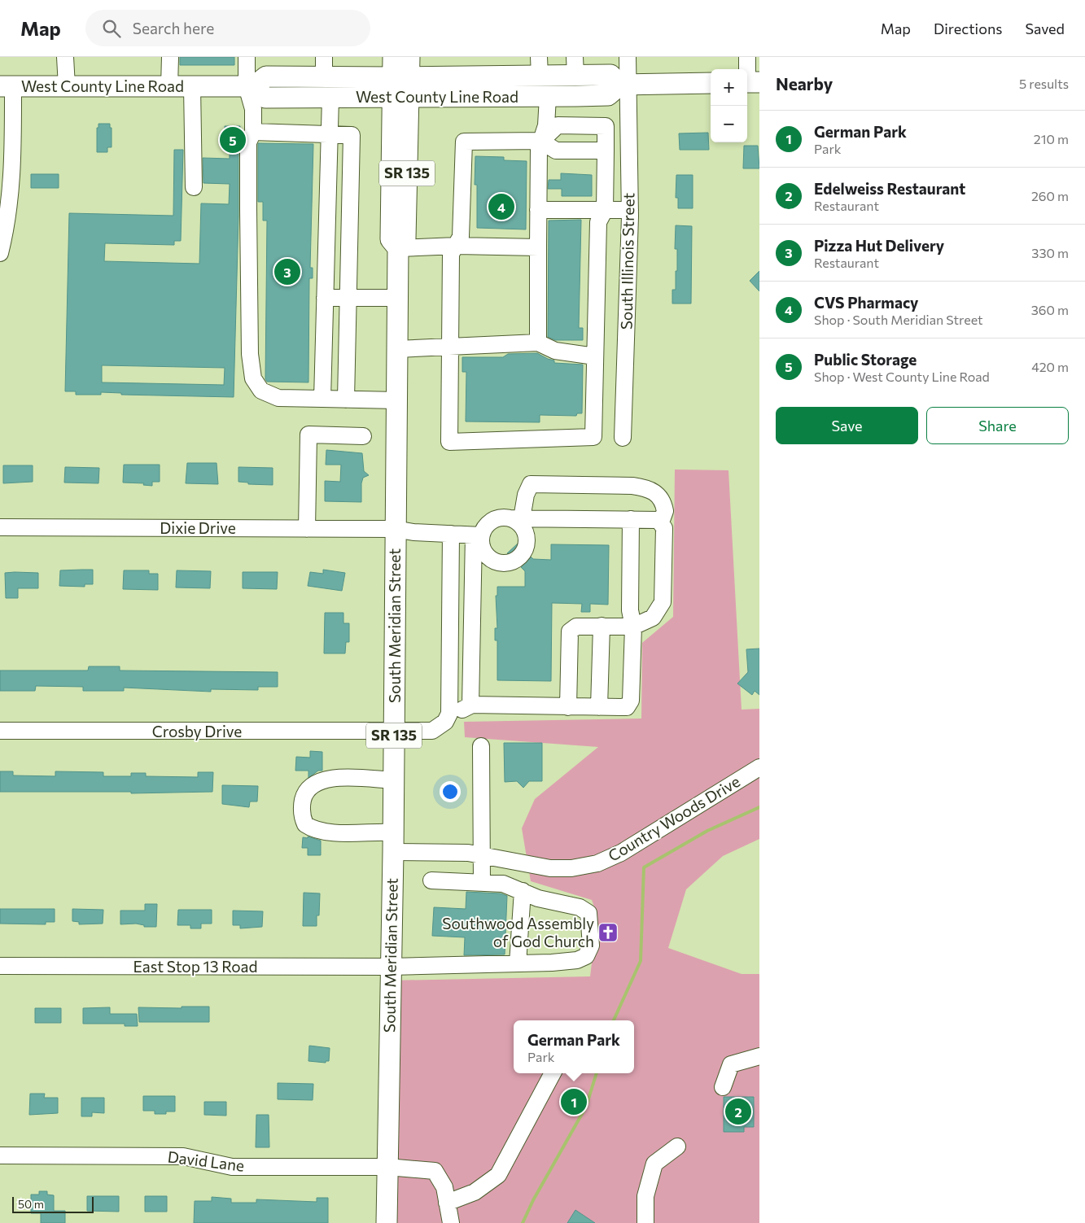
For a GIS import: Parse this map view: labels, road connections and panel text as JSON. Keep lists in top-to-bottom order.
{
  "streets": {
    "main road": ["West County Line Road", "SR 135", "South Meridian Street"],
    "street": [
      "South Illinois Street",
      "Dixie Drive",
      "Crosby Drive",
      "Country Woods Drive",
      "East Stop 13 Road",
      "David Lane"
    ]
  },
  "crossings": [
    ["West County Line Road", "SR 135"],
    ["West County Line Road", "South Illinois Street"],
    ["West County Line Road", "South Meridian Street"],
    ["SR 135", "South Meridian Street"],
    ["Dixie Drive", "South Meridian Street"],
    ["South Meridian Street", "Crosby Drive"],
    ["South Meridian Street", "Country Woods Drive"],
    ["South Meridian Street", "East Stop 13 Road"],
    ["South Meridian Street", "David Lane"]
  ],
  "places": {
    "church": ["Southwood Assembly of God Church"]
  },
  "scale_bar": "50 m",
  "page": {
    "header": "Map",
    "search": "Search here",
    "nav": ["Map", "Directions", "Saved"],
    "heading": ["Nearby", "5 results"],
    "map_buttons": ["+", "−"],
    "list": [
      {
        "mark": "1",
        "name": "German Park",
        "note": "Park",
        "value": "210 m"
      },
      {
        "mark": "2",
        "name": "Edelweiss Restaurant",
        "note": "Restaurant",
        "value": "260 m"
      },
      {
        "mark": "3",
        "name": "Pizza Hut Delivery",
        "note": "Restaurant",
        "value": "330 m"
      },
      {
        "mark": "4",
        "name": "CVS Pharmacy",
        "note": "Shop · South Meridian Street",
        "value": "360 m"
      },
      {
        "mark": "5",
        "name": "Public Storage",
        "note": "Shop · West County Line Road",
        "value": "420 m"
      }
    ],
    "pins": [
      "5",
      "4",
      "3",
      "1",
      "2"
    ],
    "buttons": ["Save", "Share"],
    "popup": ["German Park", "Park"],
    "scale": "50 m"
  }
}
